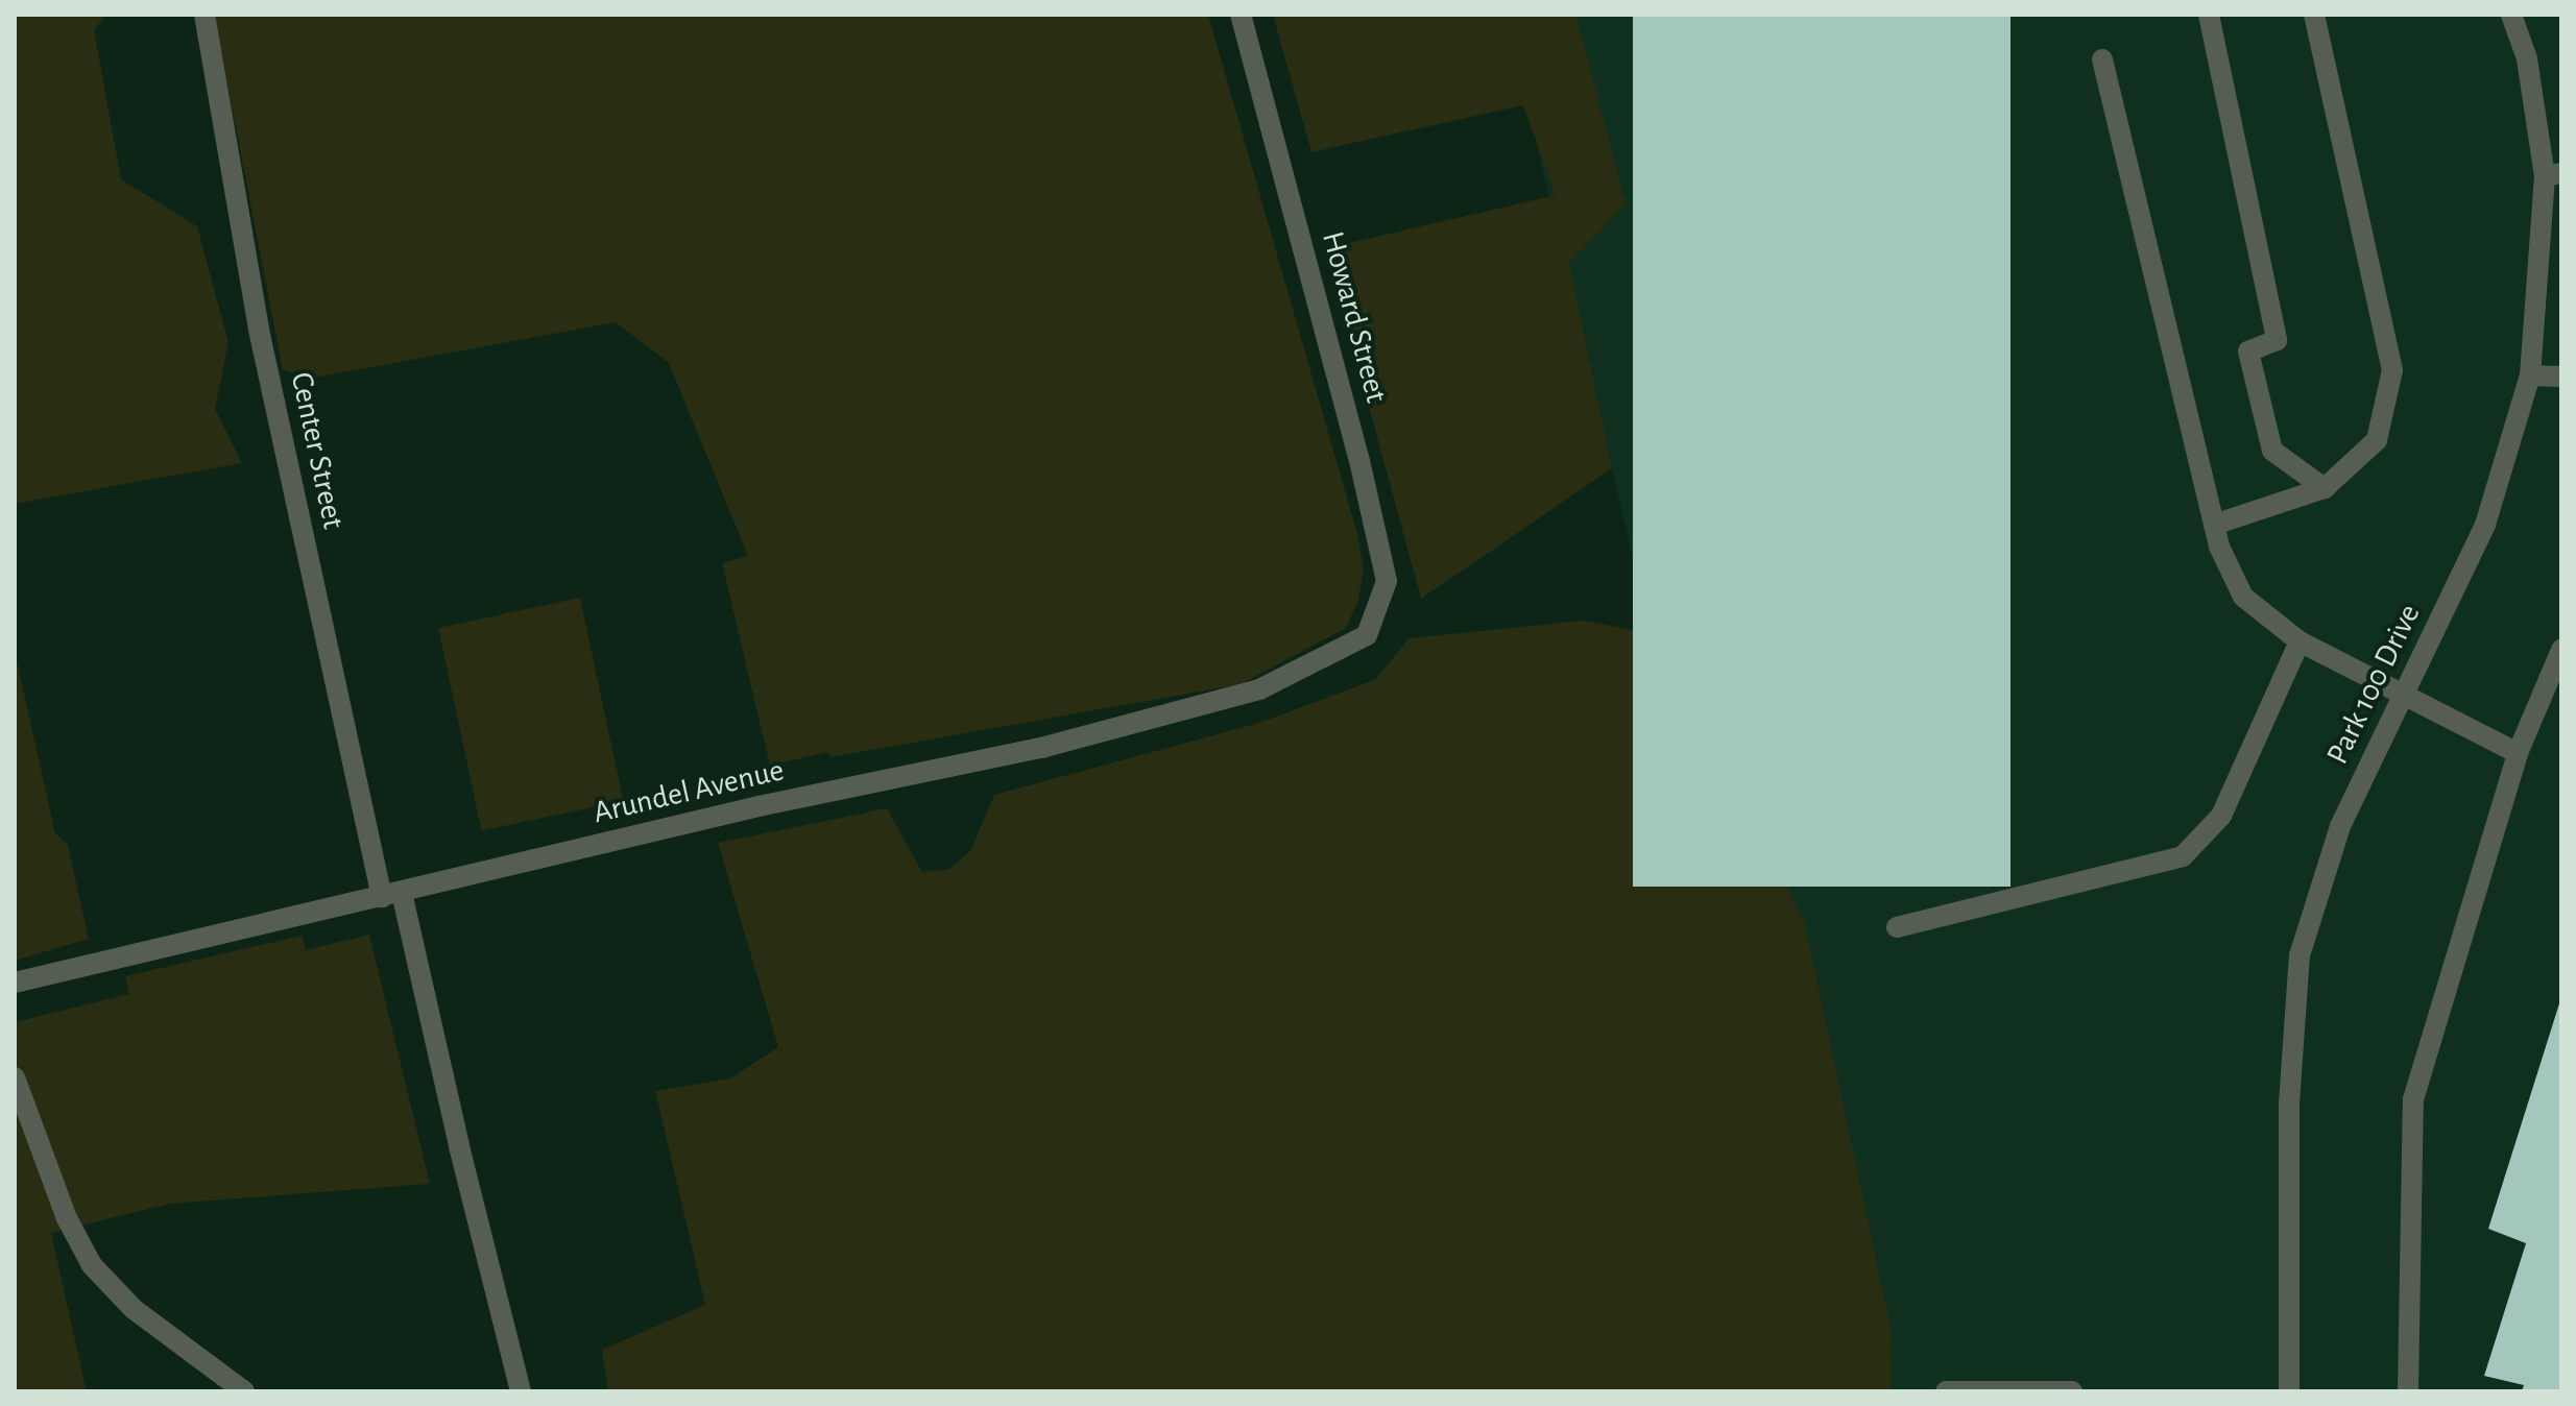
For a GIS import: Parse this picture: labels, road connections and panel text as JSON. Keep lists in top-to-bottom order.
{
  "streets": {
    "street": [
      "Howard Street",
      "Center Street",
      "Park 100 Drive",
      "Arundel Avenue"
    ]
  },
  "crossings": [
    ["Howard Street", "Arundel Avenue"],
    ["Center Street", "Arundel Avenue"]
  ]
}
